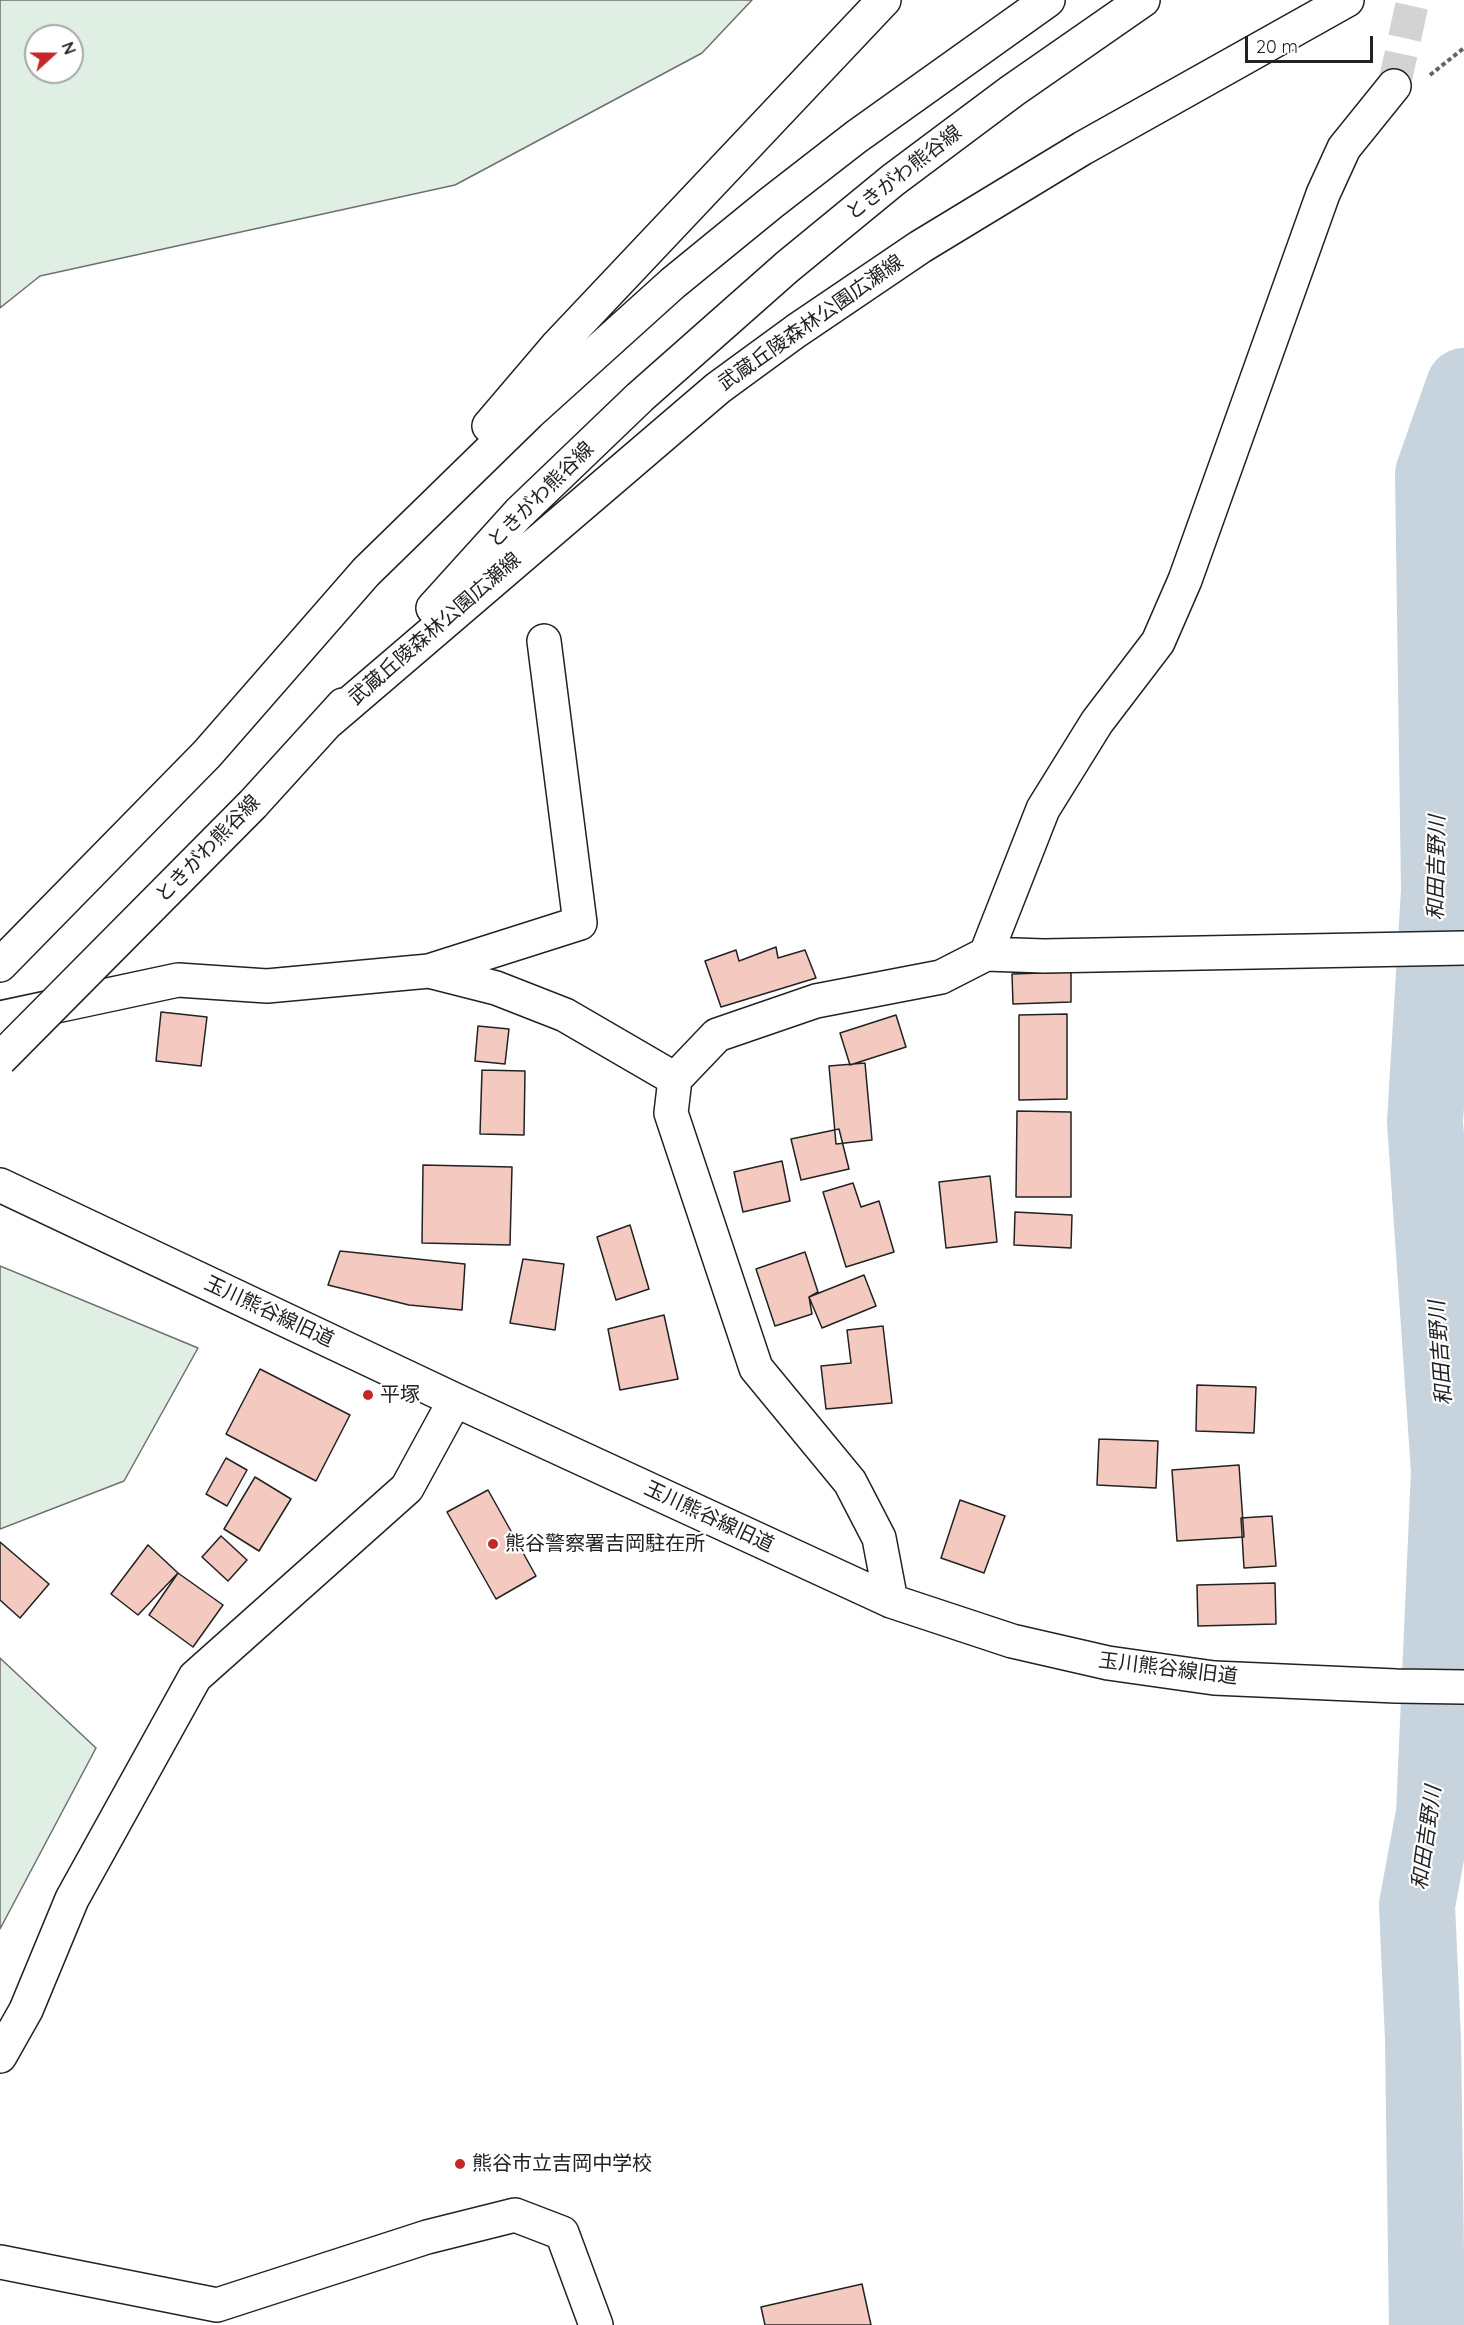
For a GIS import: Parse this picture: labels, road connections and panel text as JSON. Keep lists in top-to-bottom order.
{
  "streets": {
    "street": ["ときがわ熊谷線", "武蔵丘陵森林公園広瀬線", "玉川熊谷線旧道"]
  },
  "crossings": [
    ["ときがわ熊谷線", "武蔵丘陵森林公園広瀬線"]
  ],
  "water": ["和田吉野川"],
  "places": ["平塚", "熊谷警察署吉岡駐在所", "熊谷市立吉岡中学校"],
  "scale_bar": "20 m",
  "north": "right"
}
